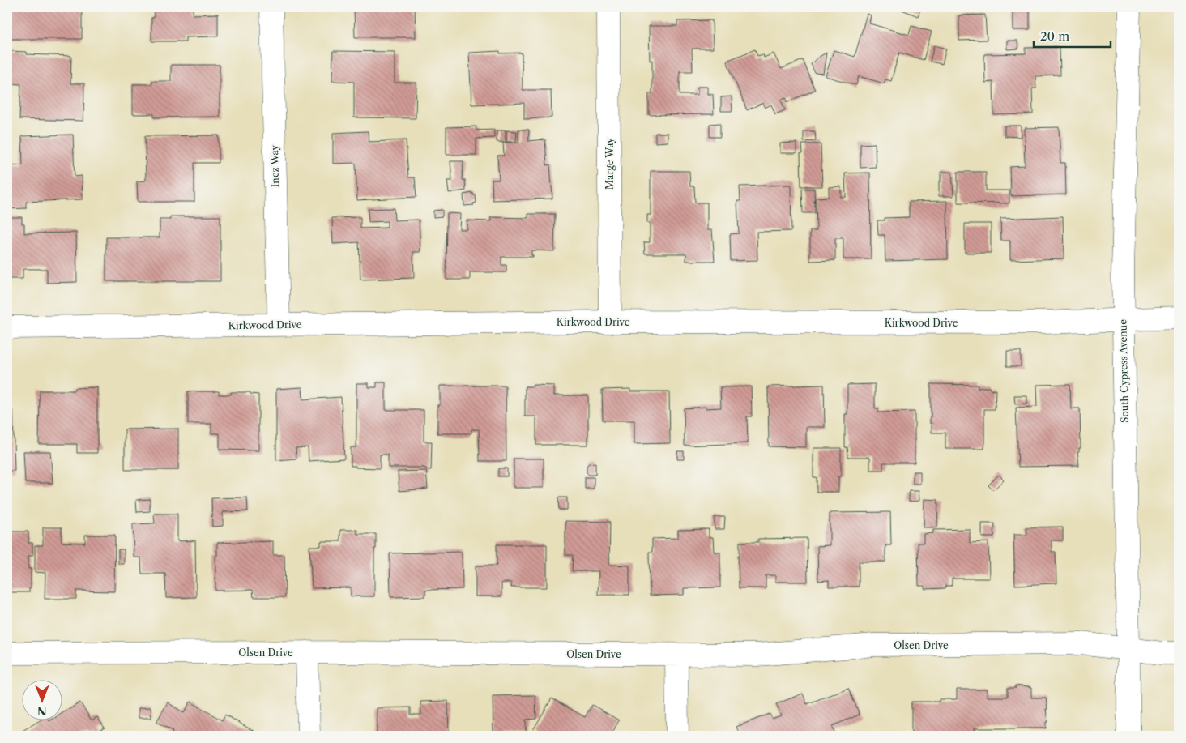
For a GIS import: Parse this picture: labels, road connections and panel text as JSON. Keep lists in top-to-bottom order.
{
  "streets": {
    "street": [
      "Marge Way",
      "Inez Way",
      "Kirkwood Drive",
      "South Cypress Avenue",
      "Olsen Drive"
    ]
  },
  "crossings": [
    ["Marge Way", "Kirkwood Drive"],
    ["Inez Way", "Kirkwood Drive"],
    ["Kirkwood Drive", "South Cypress Avenue"],
    ["South Cypress Avenue", "Olsen Drive"]
  ],
  "scale_bar": "20 m",
  "north": "bottom"
}
